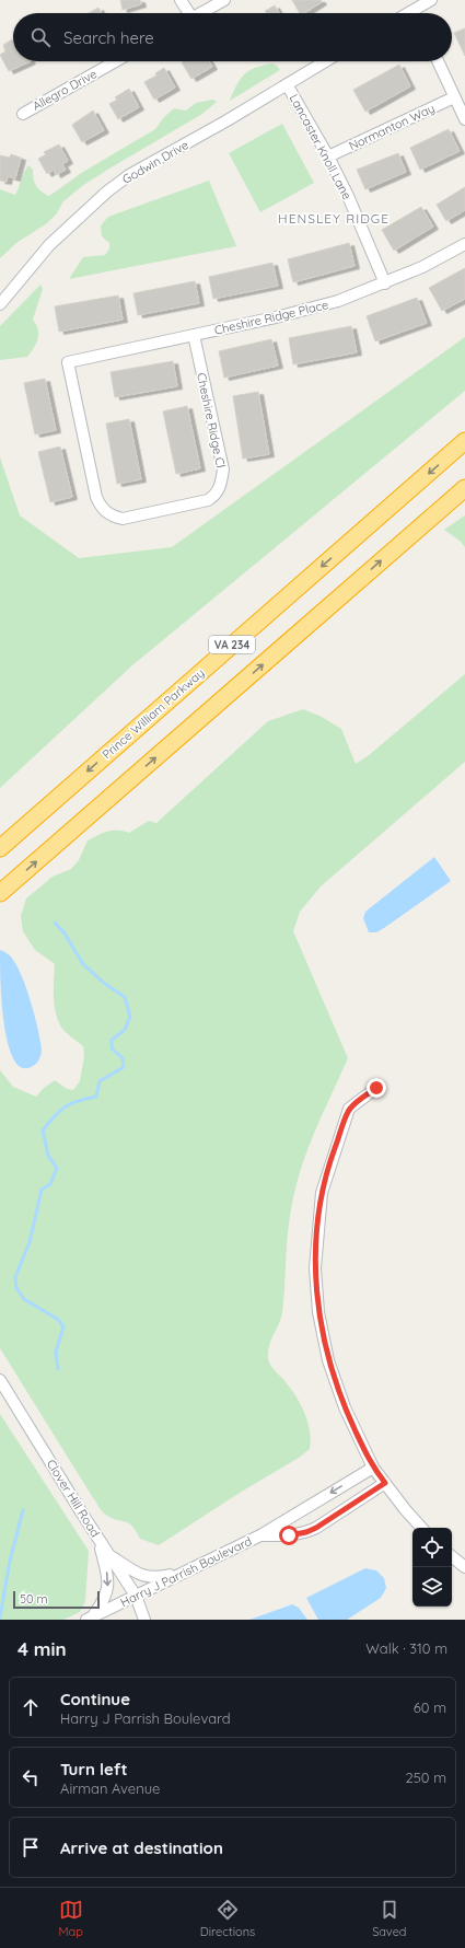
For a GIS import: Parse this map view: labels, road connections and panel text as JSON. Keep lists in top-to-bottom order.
{
  "streets": {
    "highway": ["VA 234", "Prince William Parkway"],
    "street": [
      "Allegro Drive",
      "Normanton Way",
      "Lancaster Knoll Lane",
      "Godwin Drive",
      "Cheshire Ridge Place",
      "Cheshire Ridge Cl",
      "Clover Hill Road",
      "Harry J Parrish Boulevard"
    ]
  },
  "crossings": [
    ["Normanton Way", "Lancaster Knoll Lane"],
    ["Lancaster Knoll Lane", "Godwin Drive"],
    ["Lancaster Knoll Lane", "Cheshire Ridge Place"],
    ["Cheshire Ridge Place", "Cheshire Ridge Cl"],
    ["Clover Hill Road", "Harry J Parrish Boulevard"]
  ],
  "districts": ["HENSLEY RIDGE"],
  "scale_bar": "50 m",
  "page": {
    "search": "Search here",
    "scale": "50 m",
    "heading": ["4 min", "Walk · 310 m"],
    "list": [
      ["Continue", "Harry J Parrish Boulevard", "60 m"],
      ["Turn left", "Airman Avenue", "250 m"],
      "Arrive at destination"
    ],
    "nav": ["Map", "Directions", "Saved"]
  }
}
